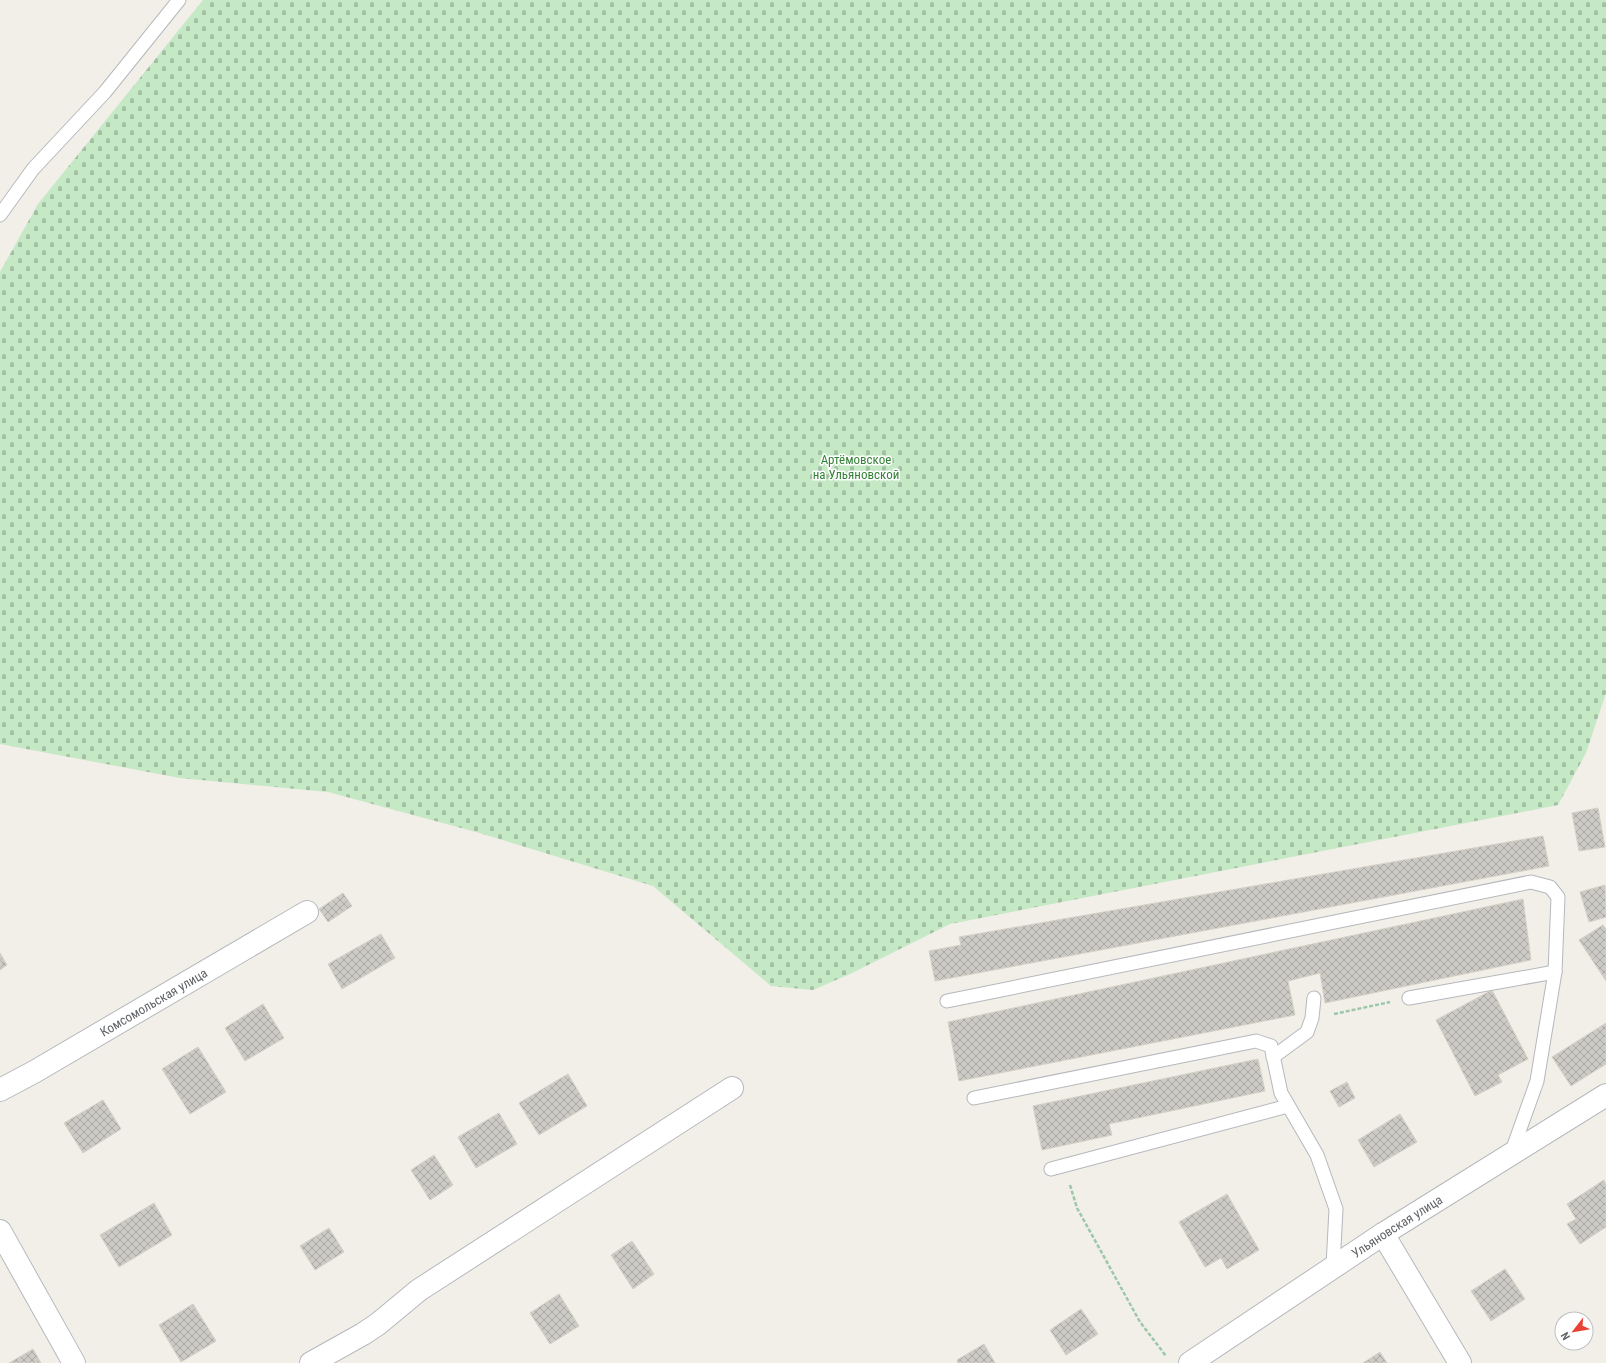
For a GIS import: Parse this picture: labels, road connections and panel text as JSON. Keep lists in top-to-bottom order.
{
  "streets": {
    "street": ["Комсомольская улица", "Ульяновская улица"]
  },
  "parks": ["Артёмовское на Ульяновской"],
  "north": "bottom left"
}
